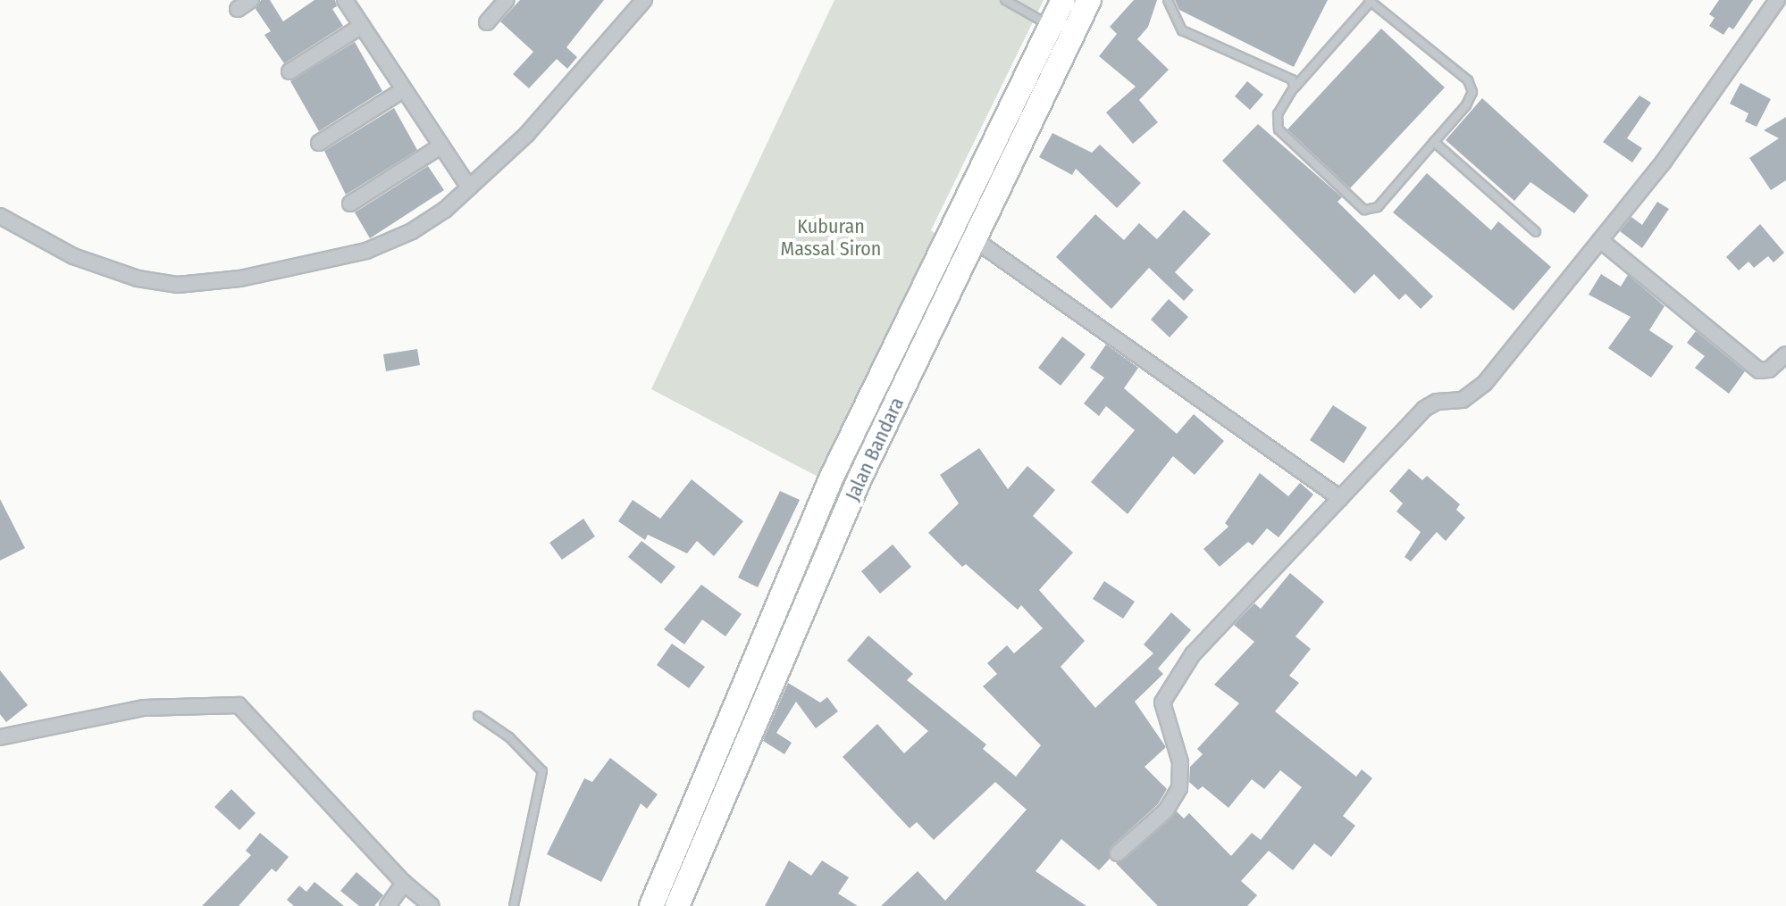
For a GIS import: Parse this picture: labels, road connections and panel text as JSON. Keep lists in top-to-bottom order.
{
  "streets": {
    "highway": ["Jalan Bandara"]
  },
  "parks": ["Kuburan Massal Siron"]
}
